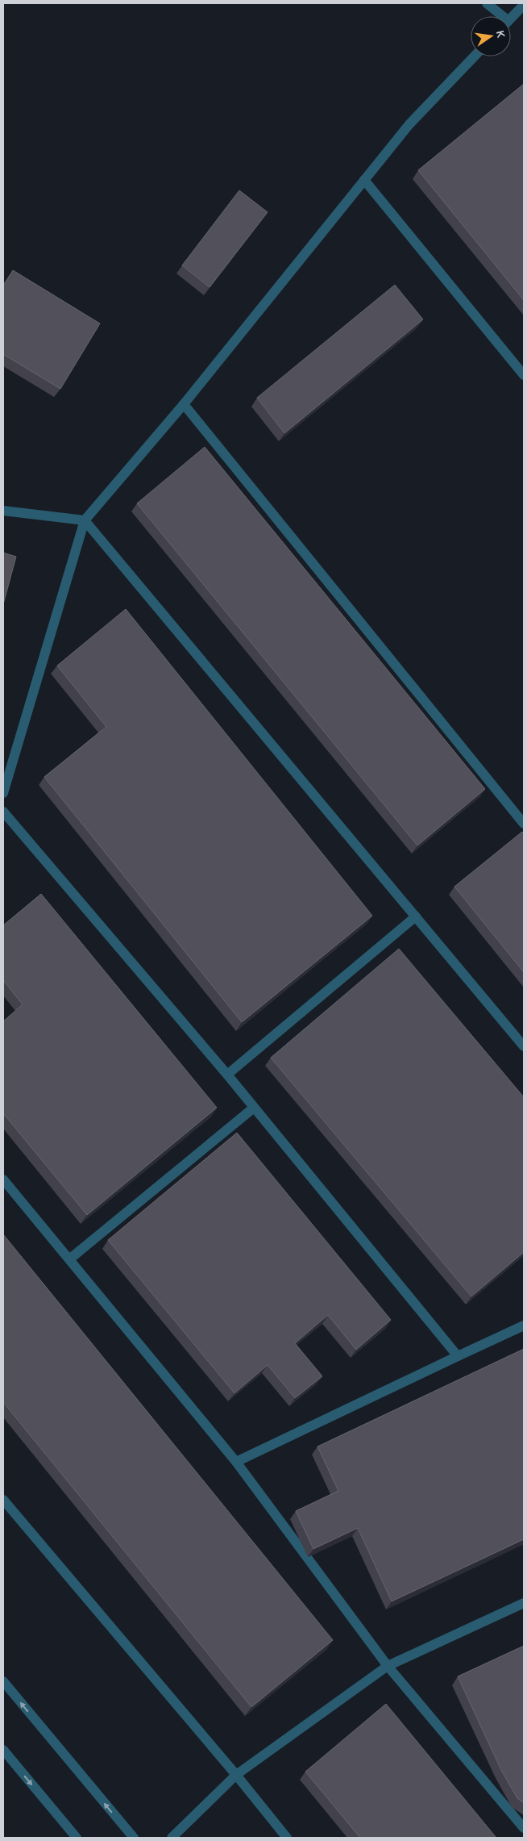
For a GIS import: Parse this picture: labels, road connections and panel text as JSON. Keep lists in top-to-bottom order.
{
  "north": "right"
}
